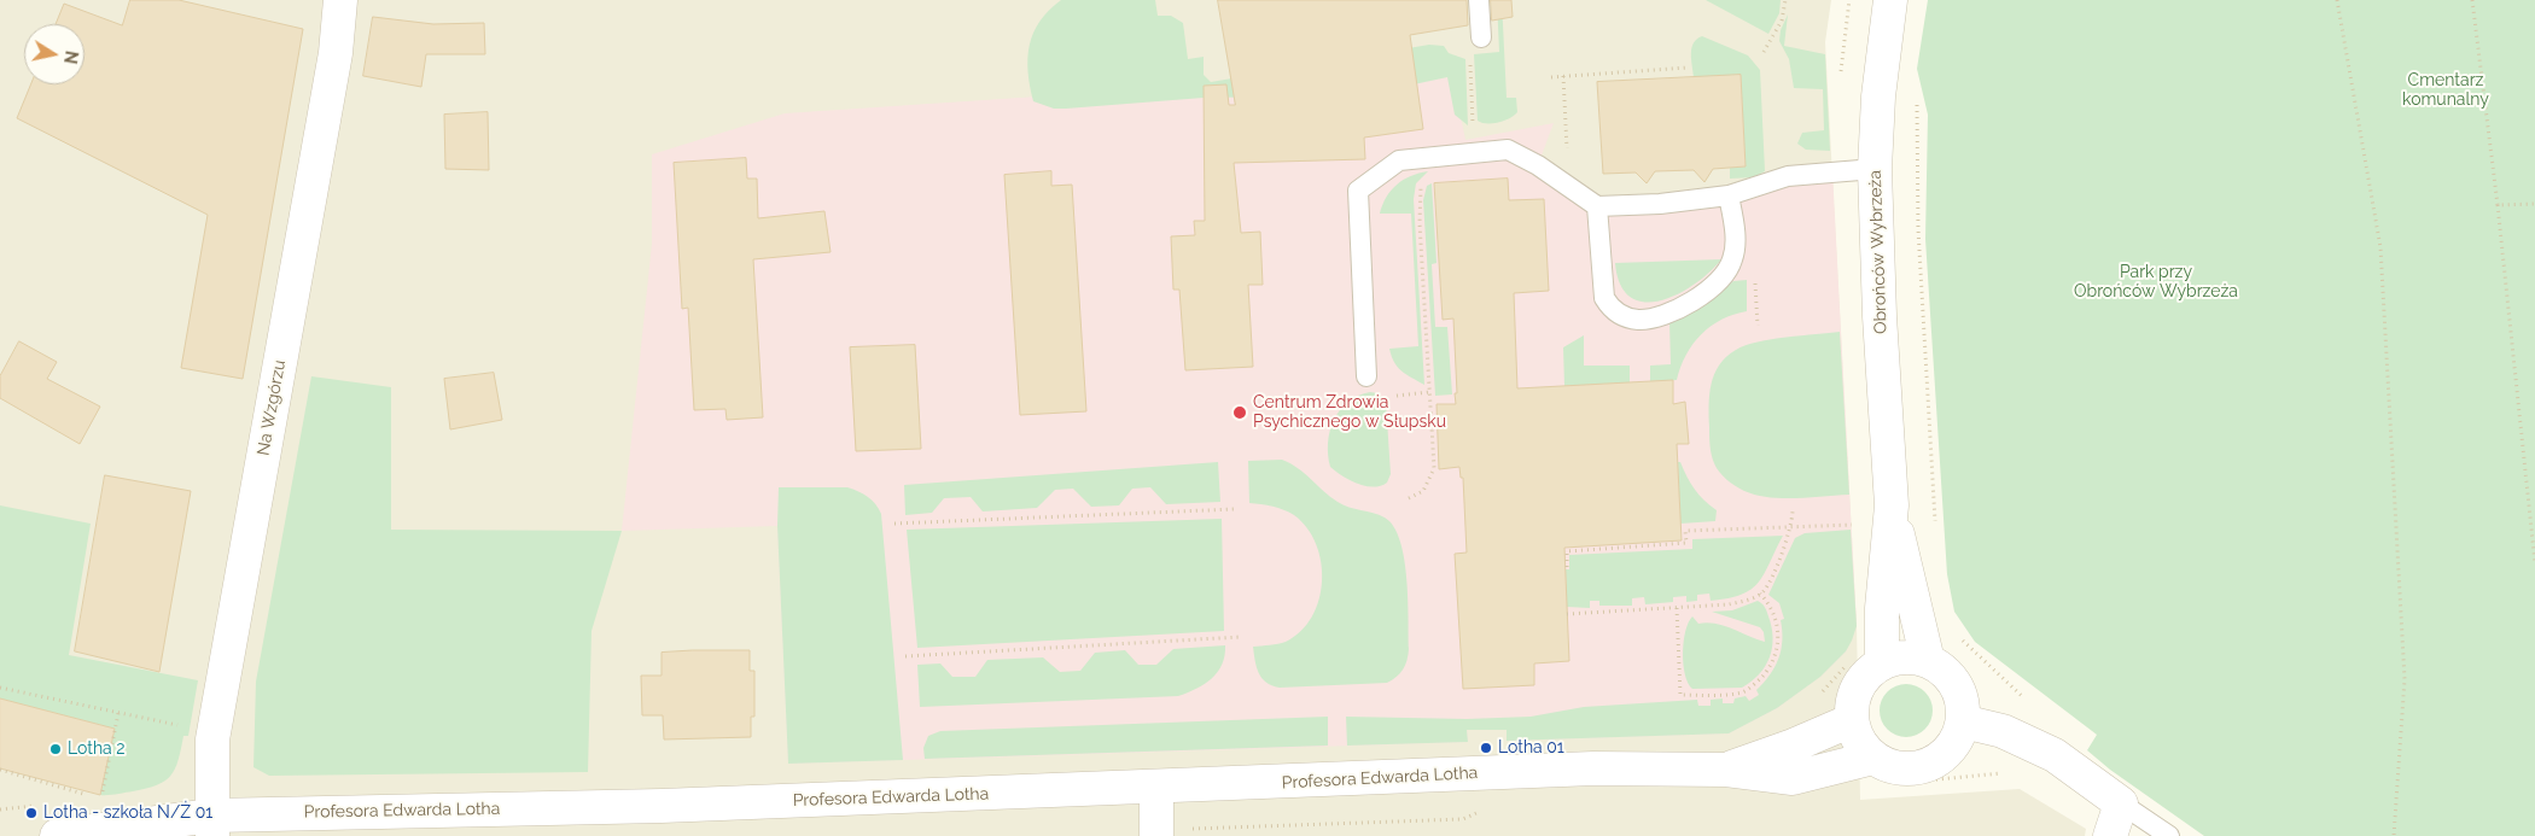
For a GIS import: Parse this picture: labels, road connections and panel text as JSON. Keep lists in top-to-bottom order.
{
  "streets": {
    "street": ["Obrońców Wybrzeża", "Na Wzgórzu", "Profesora Edwarda Lotha"]
  },
  "crossings": [
    ["Na Wzgórzu", "Profesora Edwarda Lotha"]
  ],
  "parks": ["Cmentarz komunalny", "Park przy Obrońców Wybrzeża"],
  "places": [
    "Centrum Zdrowia Psychicznego w Słupsku",
    "Lotha 01",
    "Lotha 2",
    "Lotha - szkoła N/Ż 01"
  ],
  "north": "right"
}
